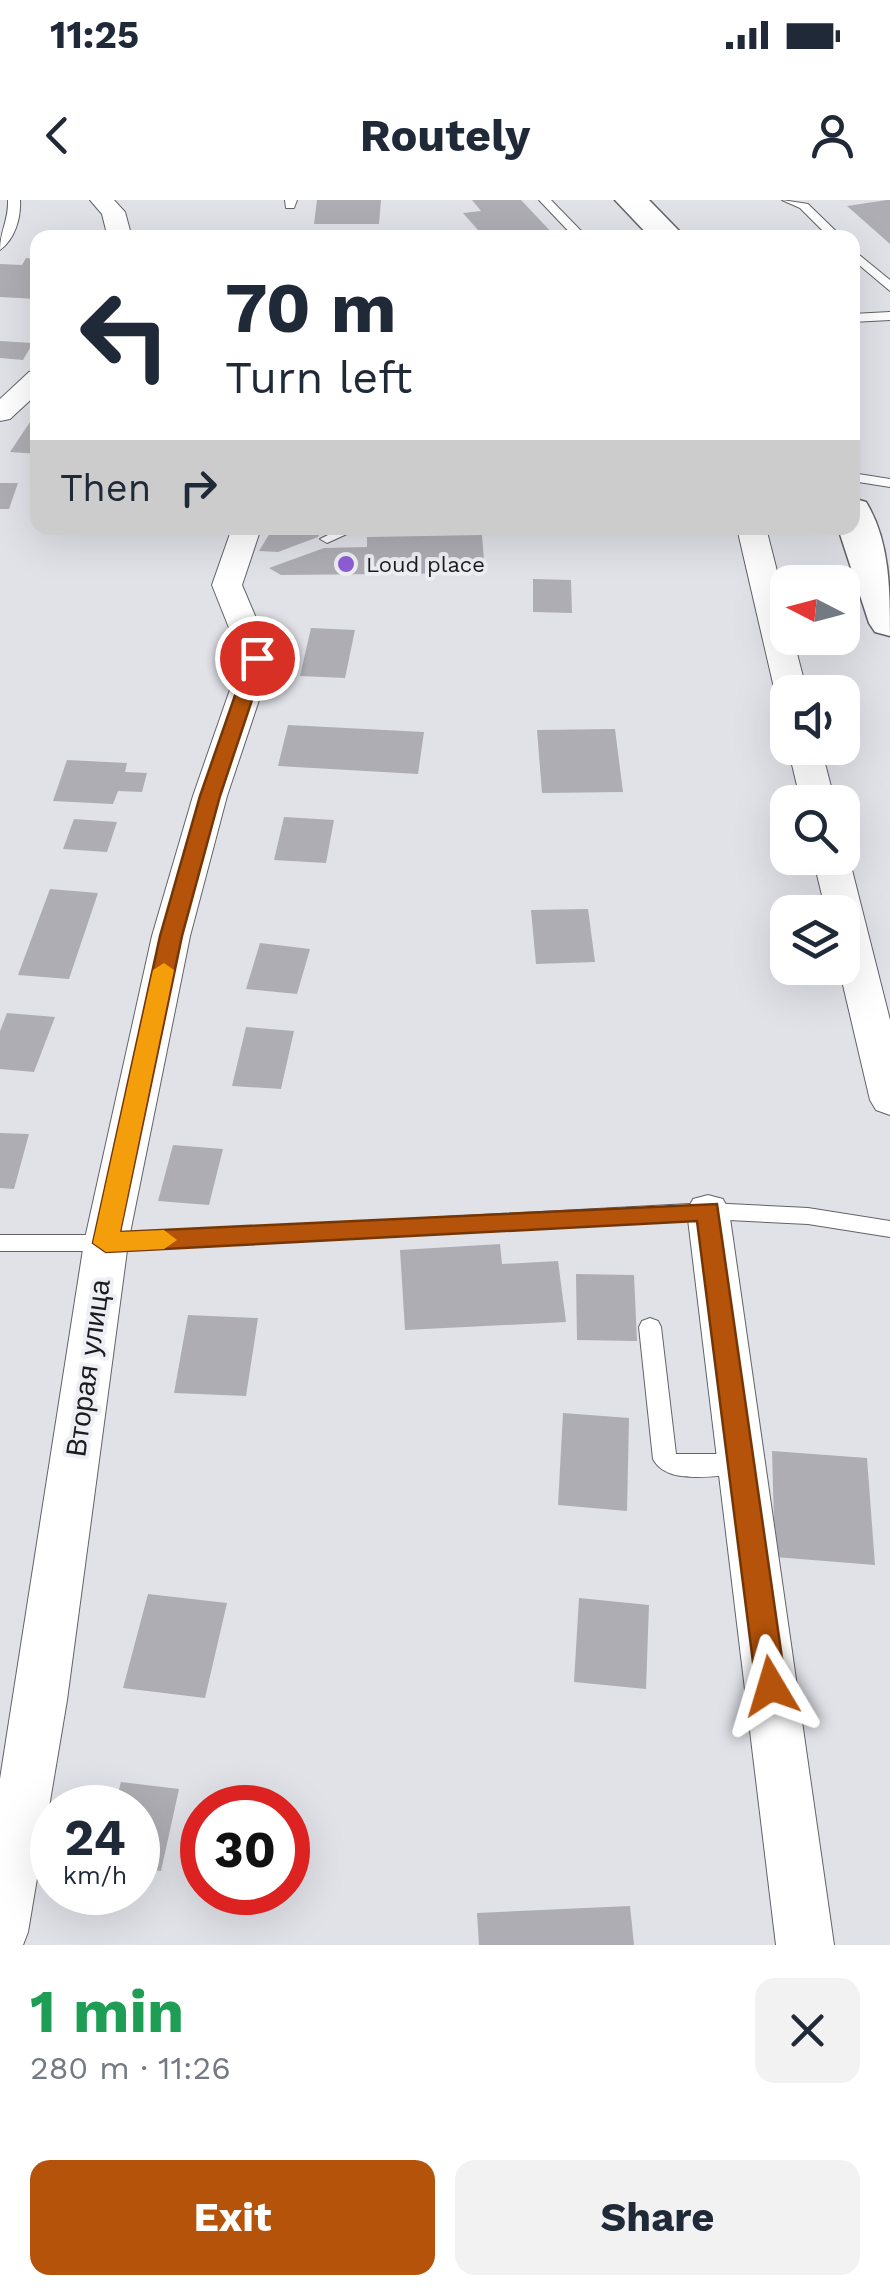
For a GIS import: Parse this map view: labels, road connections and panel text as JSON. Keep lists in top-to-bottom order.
{
  "streets": {
    "street": ["Вторая улица"]
  },
  "places": ["Loud place"],
  "north": "left",
  "page": {
    "status": "11:25",
    "header": "Routely",
    "turn": ["70 m", "Turn left"],
    "then": "Then",
    "speed": "24 km/h",
    "limit": "30",
    "heading": ["1 min", "280 m · 11:26"],
    "buttons": ["Exit", "Share"]
  }
}
